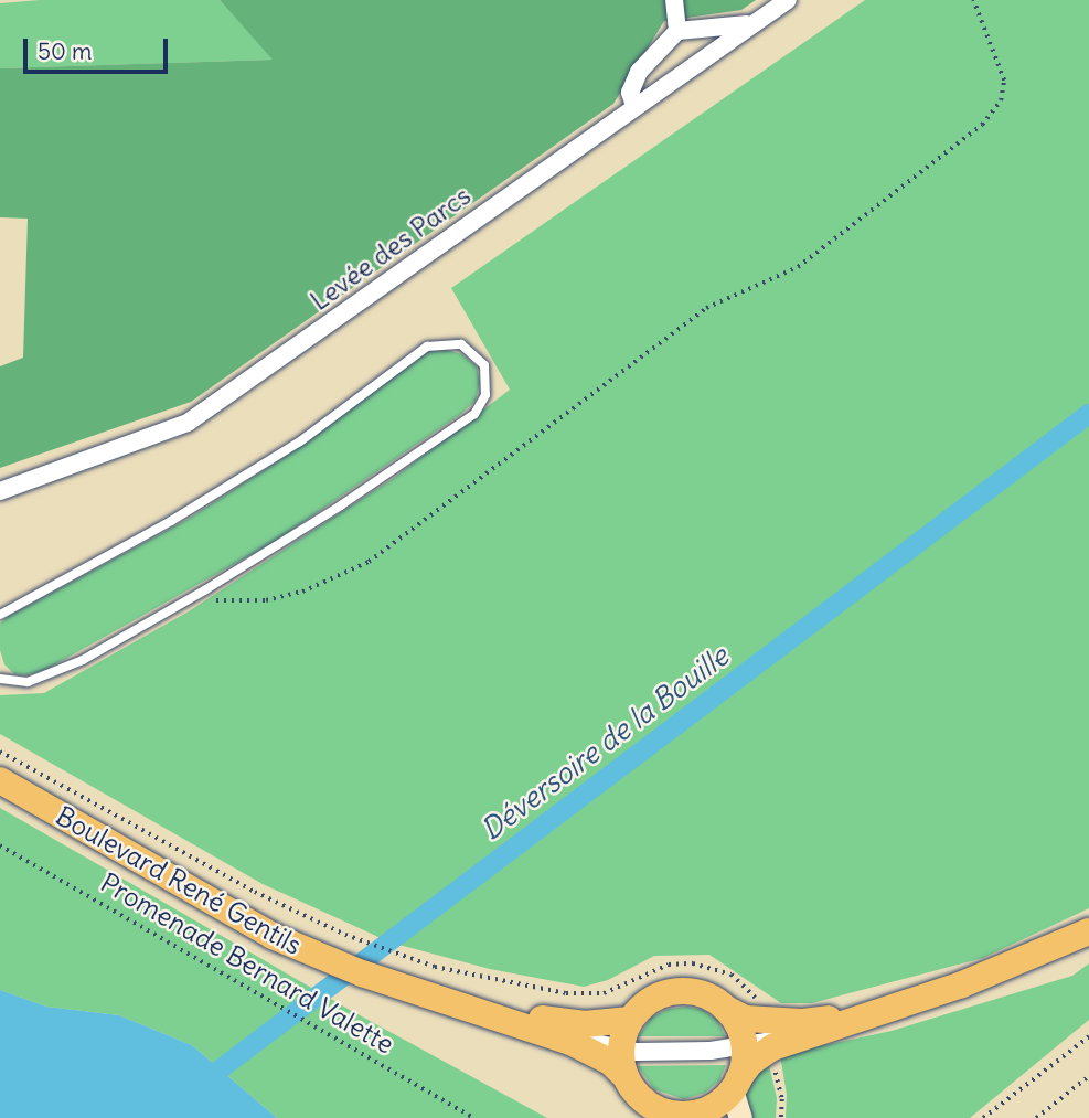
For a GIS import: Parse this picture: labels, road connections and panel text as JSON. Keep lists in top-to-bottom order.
{
  "streets": {
    "main road": ["Boulevard René Gentils"],
    "street": ["Levée des Parcs"],
    "path": ["Promenade Bernard Valette"]
  },
  "water": ["Déversoire de la Bouille"],
  "scale_bar": "50 m"
}
